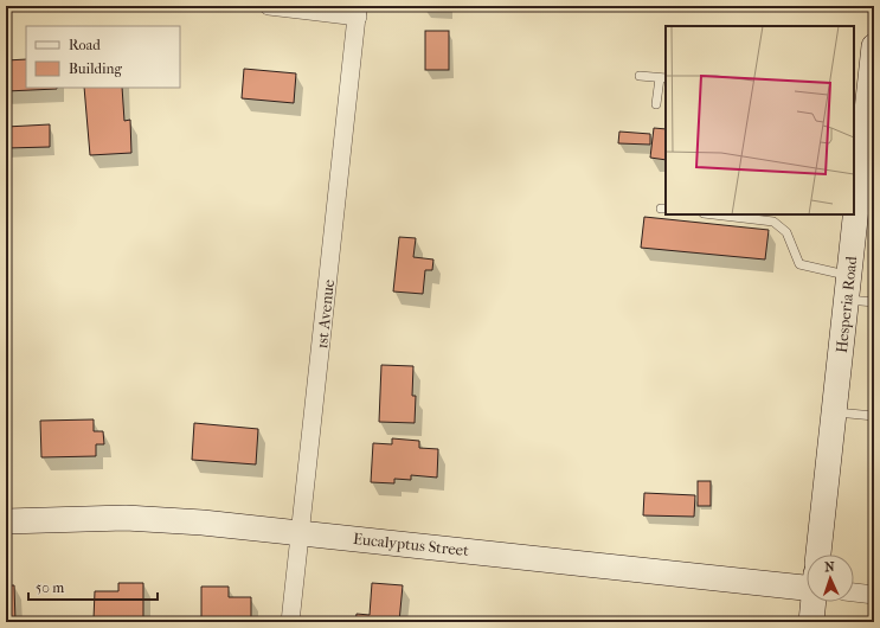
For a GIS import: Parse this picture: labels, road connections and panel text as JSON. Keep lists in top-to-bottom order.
{
  "streets": {
    "main road": ["Hesperia Road", "Eucalyptus Street"],
    "street": ["1st Avenue"]
  },
  "crossings": [
    ["1st Avenue", "Eucalyptus Street"]
  ],
  "legend": ["Road", "Building"],
  "scale_bar": "50 m",
  "north": "top"
}
